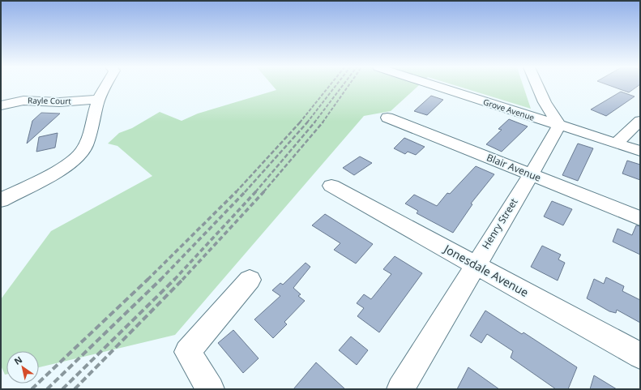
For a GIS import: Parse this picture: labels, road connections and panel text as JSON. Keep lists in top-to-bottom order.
{
  "streets": {
    "street": [
      "Rayle Court",
      "Grove Avenue",
      "Blair Avenue",
      "Henry Street",
      "Jonesdale Avenue"
    ]
  },
  "crossings": [
    ["Grove Avenue", "Henry Street"],
    ["Blair Avenue", "Henry Street"],
    ["Henry Street", "Jonesdale Avenue"]
  ],
  "north": "top left"
}
